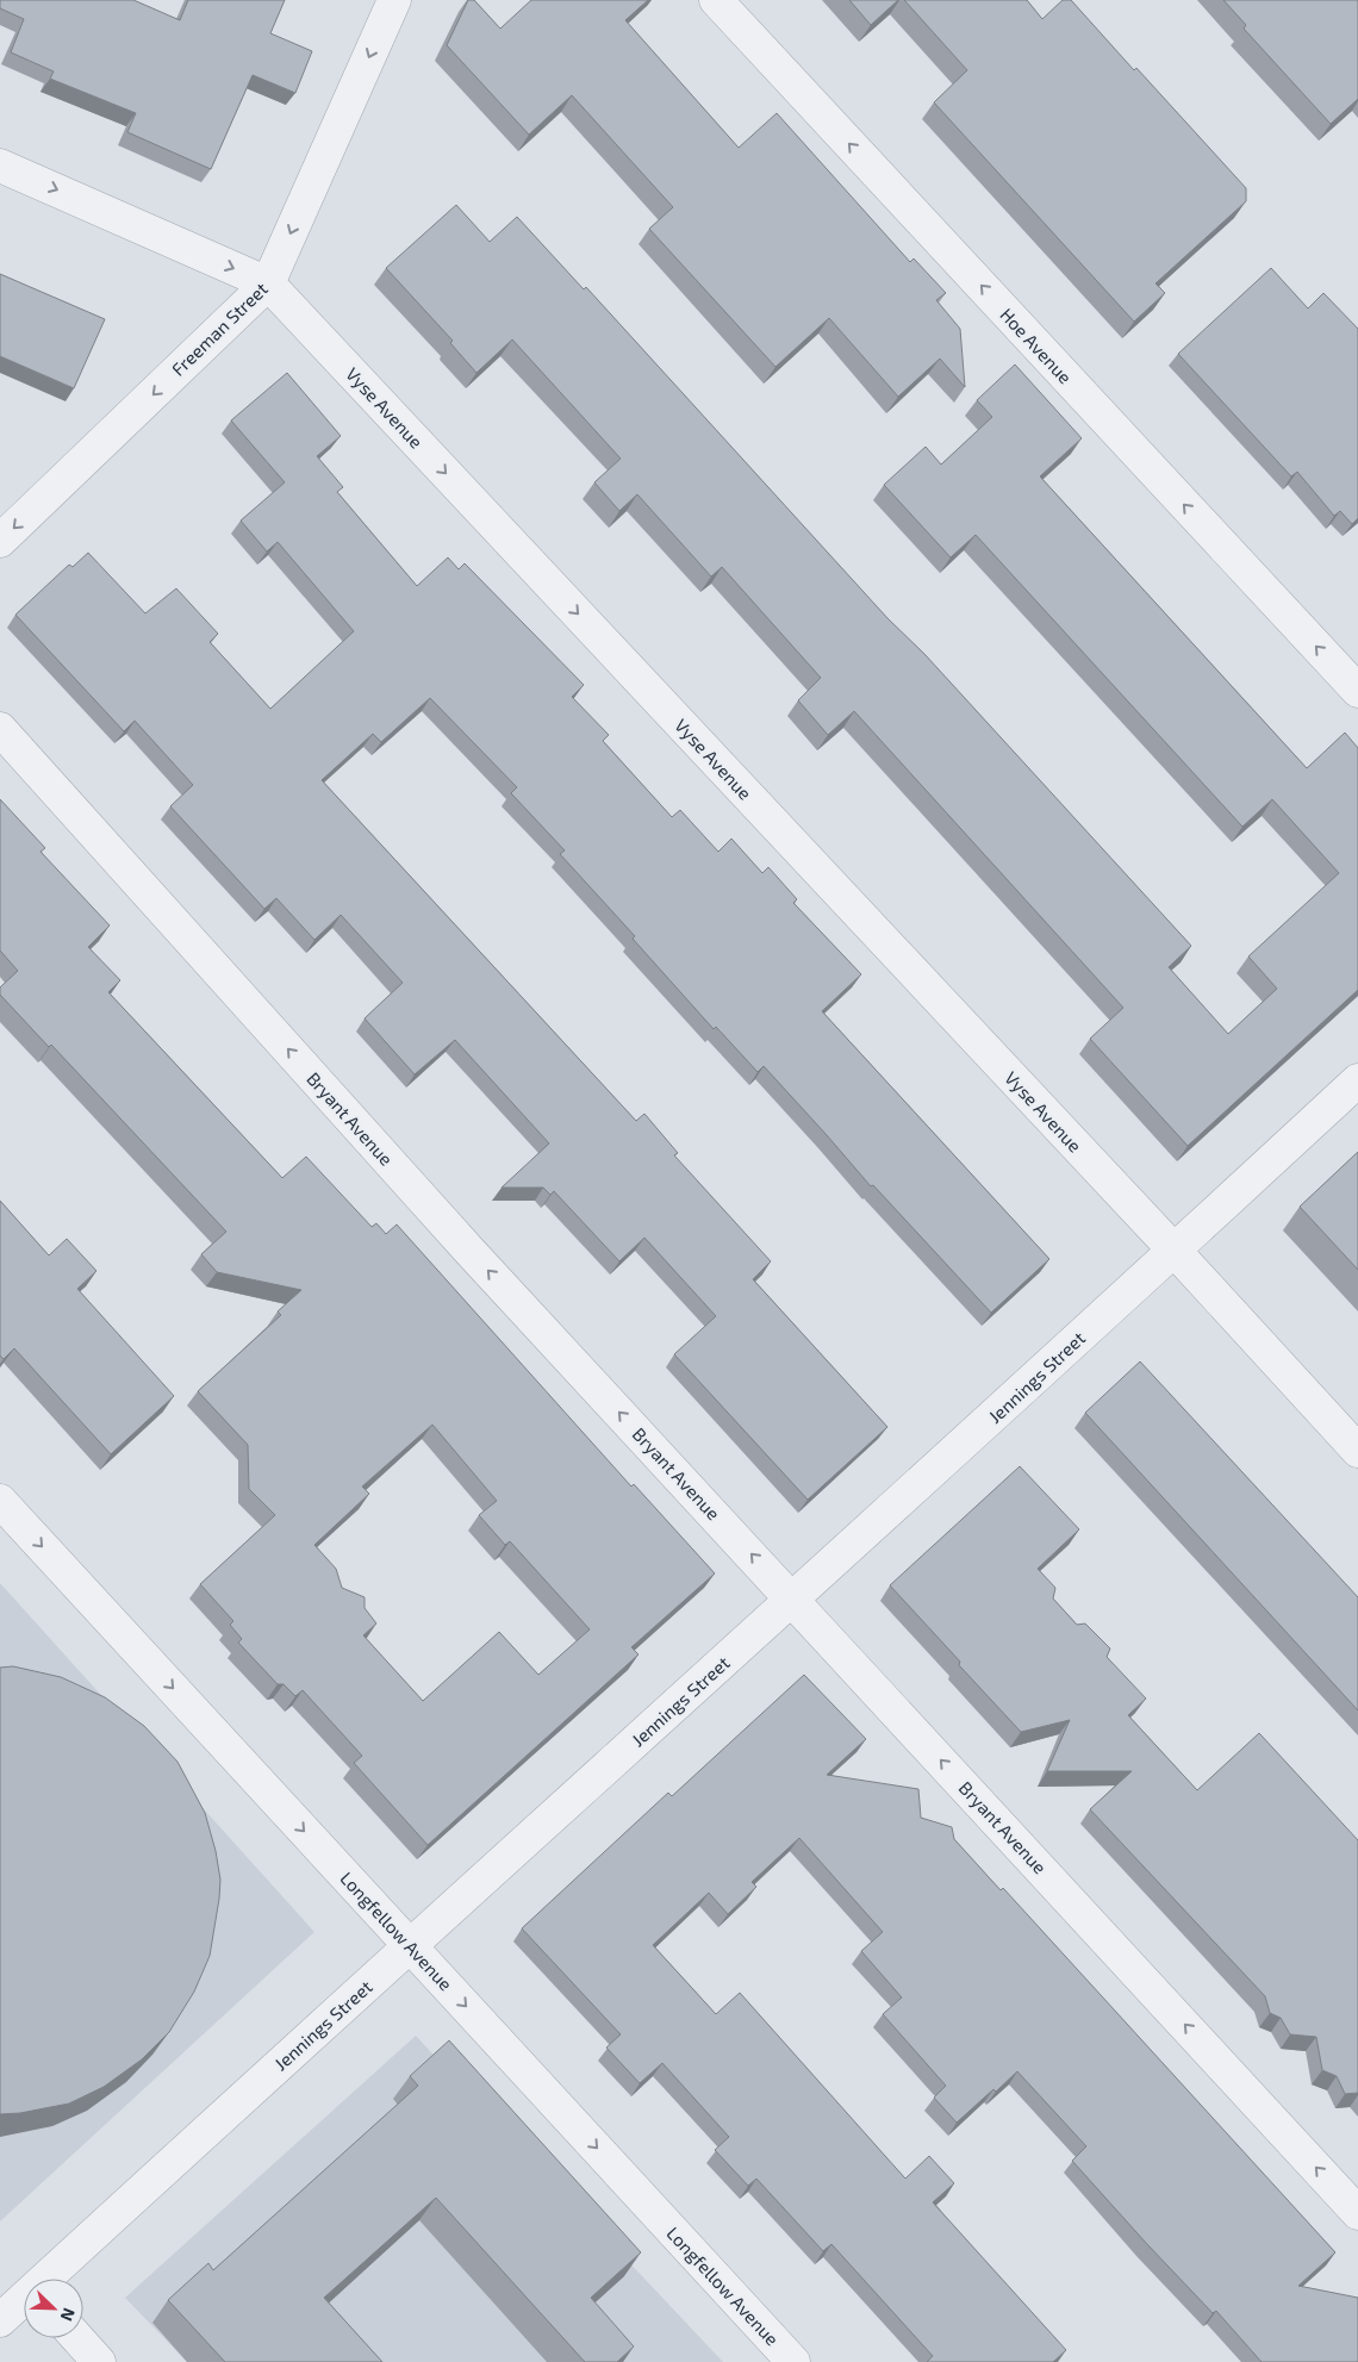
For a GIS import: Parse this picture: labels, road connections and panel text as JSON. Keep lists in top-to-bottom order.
{
  "streets": {
    "street": [
      "Freeman Street",
      "Hoe Avenue",
      "Vyse Avenue",
      "Bryant Avenue",
      "Jennings Street",
      "Longfellow Avenue"
    ]
  },
  "crossings": [
    ["Freeman Street", "Vyse Avenue"],
    ["Vyse Avenue", "Jennings Street"],
    ["Bryant Avenue", "Jennings Street"],
    ["Jennings Street", "Longfellow Avenue"]
  ],
  "one_way": [
    "Freeman Street",
    "Hoe Avenue",
    "Vyse Avenue",
    "Bryant Avenue",
    "Longfellow Avenue"
  ],
  "north": "bottom right"
}
